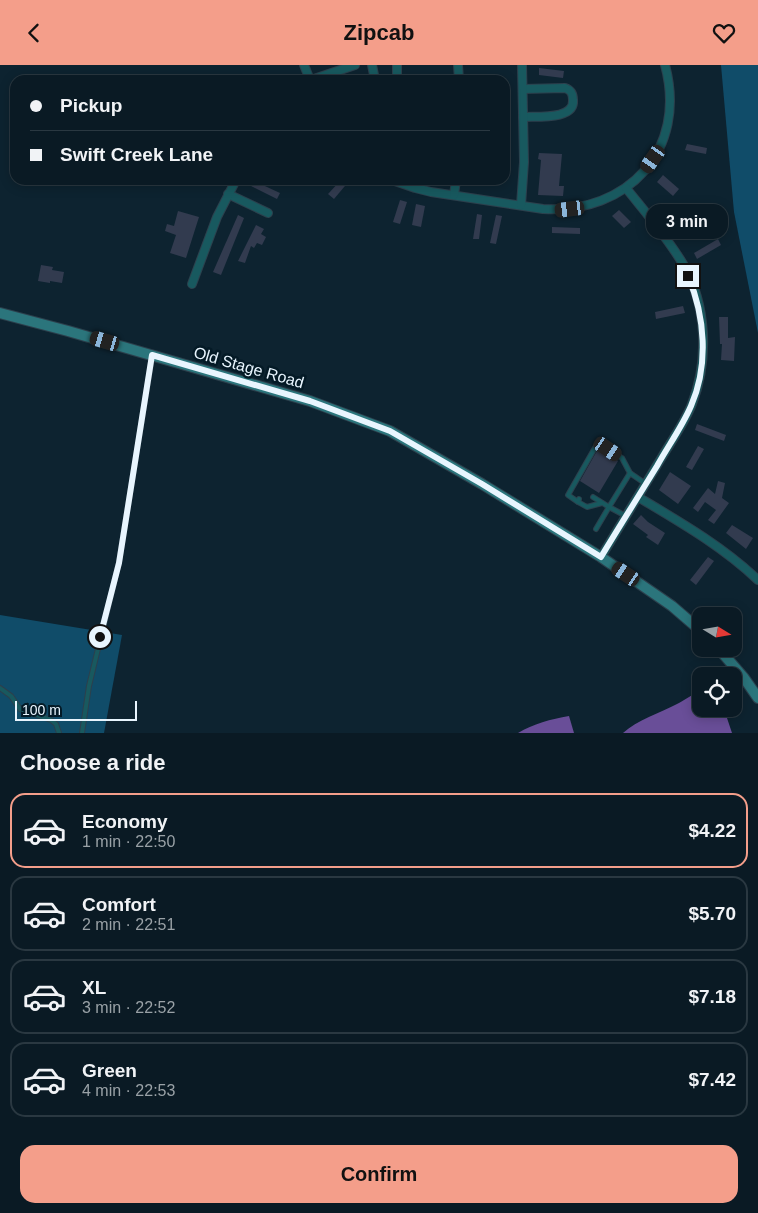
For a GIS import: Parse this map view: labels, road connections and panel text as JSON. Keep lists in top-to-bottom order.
{
  "streets": {
    "main road": ["Old Stage Road"]
  },
  "scale_bar": "100 m",
  "north": "right",
  "page": {
    "header": "Zipcab",
    "banner": ["Pickup", "Swift Creek Lane"],
    "bubble": "3 min",
    "scale": "100 m",
    "heading": "Choose a ride",
    "list": [
      {
        "name": "Economy",
        "note": "1 min · 22:50",
        "value": "$4.22"
      },
      {
        "name": "Comfort",
        "note": "2 min · 22:51",
        "value": "$5.70"
      },
      {
        "name": "XL",
        "note": "3 min · 22:52",
        "value": "$7.18"
      },
      {
        "name": "Green",
        "note": "4 min · 22:53",
        "value": "$7.42"
      }
    ],
    "buttons": "Confirm"
  }
}
